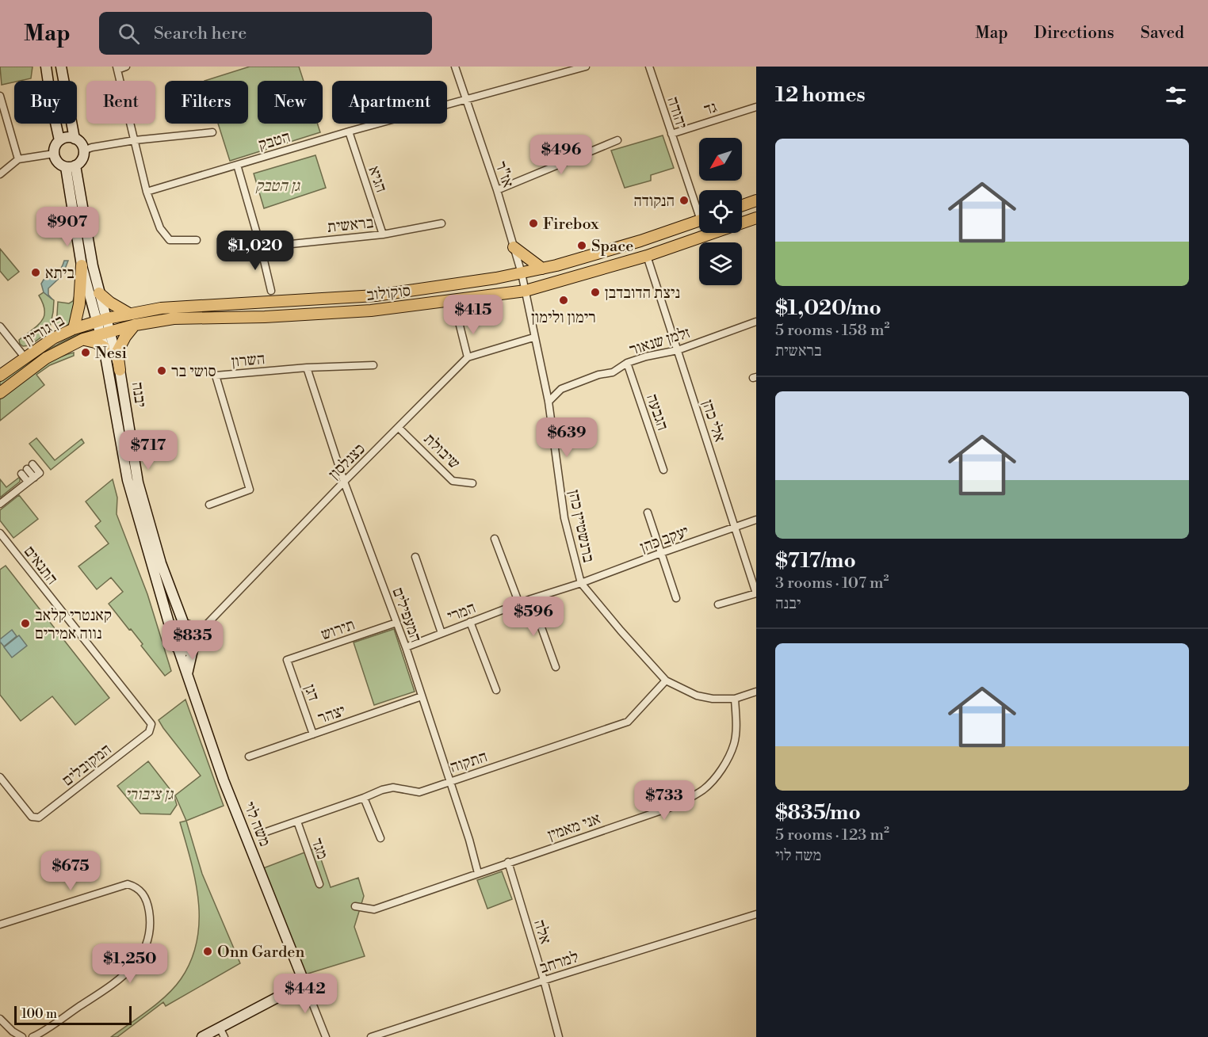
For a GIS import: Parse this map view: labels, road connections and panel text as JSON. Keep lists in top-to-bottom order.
{
  "streets": {
    "main road": ["סוקולוב", "בן גוריון"],
    "street": [
      "גד",
      "יהודה",
      "הטבק",
      "אז\"ר",
      "הגיא",
      "בראשית",
      "זלמן שנאור",
      "השרון",
      "יבנה",
      "הגבעה",
      "אלי כהן",
      "שיבולת",
      "כצנלסון",
      "ברנשטיין כהן",
      "יעקב כהן",
      "התנאים",
      "המרי",
      "המעפילים",
      "תירוש",
      "דגן",
      "יצהר",
      "התקוה",
      "המקובלים",
      "משה לוי",
      "אני מאמין",
      "מגד",
      "אלה",
      "למרחב"
    ]
  },
  "crossings": [
    ["גד", "יהודה"],
    ["הטבק", "אז\"ר"],
    ["הטבק", "הגיא"],
    ["אז\"ר", "סוקולוב"],
    ["אז\"ר", "ברנשטיין כהן"],
    ["הגיא", "בראשית"],
    ["סוקולוב", "בן גוריון"],
    ["סוקולוב", "יבנה"],
    ["סוקולוב", "אלי כהן"],
    ["סוקולוב", "ברנשטיין כהן"],
    ["בן גוריון", "יבנה"],
    ["זלמן שנאור", "הגבעה"],
    ["זלמן שנאור", "אלי כהן"],
    ["זלמן שנאור", "ברנשטיין כהן"],
    ["השרון", "המעפילים"],
    ["יבנה", "כצנלסון"],
    ["יבנה", "משה לוי"],
    ["אלי כהן", "יעקב כהן"],
    ["שיבולת", "כצנלסון"],
    ["כצנלסון", "ברנשטיין כהן"],
    ["כצנלסון", "המעפילים"],
    ["כצנלסון", "משה לוי"],
    ["ברנשטיין כהן", "יעקב כהן"],
    ["ברנשטיין כהן", "המרי"],
    ["ברנשטיין כהן", "התקוה"],
    ["יעקב כהן", "המרי"],
    ["התנאים", "המקובלים"],
    ["המרי", "המעפילים"],
    ["המעפילים", "תירוש"],
    ["המעפילים", "יצהר"],
    ["המעפילים", "התקוה"],
    ["המעפילים", "אני מאמין"],
    ["תירוש", "דגן"],
    ["דגן", "יצהר"],
    ["התקוה", "מגד"],
    ["אני מאמין", "אלה"],
    ["אלה", "למרחב"]
  ],
  "parks": ["גן הטבק", "גן ציבורי"],
  "places": [
    "הנקודה",
    "Firebox",
    "Space",
    "ביתא",
    "ניצת הדובדבן",
    "רימון ולימון",
    "Nesi",
    "סושי בר",
    "קאנטרי קלאב נווה אמירים",
    "Onn Garden"
  ],
  "scale_bar": "100 m",
  "north": "bottom left",
  "page": {
    "header": "Map",
    "search": "Search here",
    "nav": ["Map", "Directions", "Saved"],
    "heading": "12 homes",
    "chip": [
      "Buy",
      "Rent",
      "Filters",
      "New",
      "Apartment"
    ],
    "list": [
      {
        "name": "$1,020/mo",
        "note": "5 rooms · 158 m² · בראשית"
      },
      {
        "name": "$717/mo",
        "note": "3 rooms · 107 m² · יבנה"
      },
      {
        "name": "$835/mo",
        "note": "5 rooms · 123 m² · משה לוי"
      }
    ],
    "price": [
      "$496",
      "$907",
      "$1,020",
      "$415",
      "$639",
      "$717",
      "$596",
      "$835",
      "$733",
      "$675",
      "$1,250",
      "$442"
    ],
    "scale": "100 m"
  }
}
